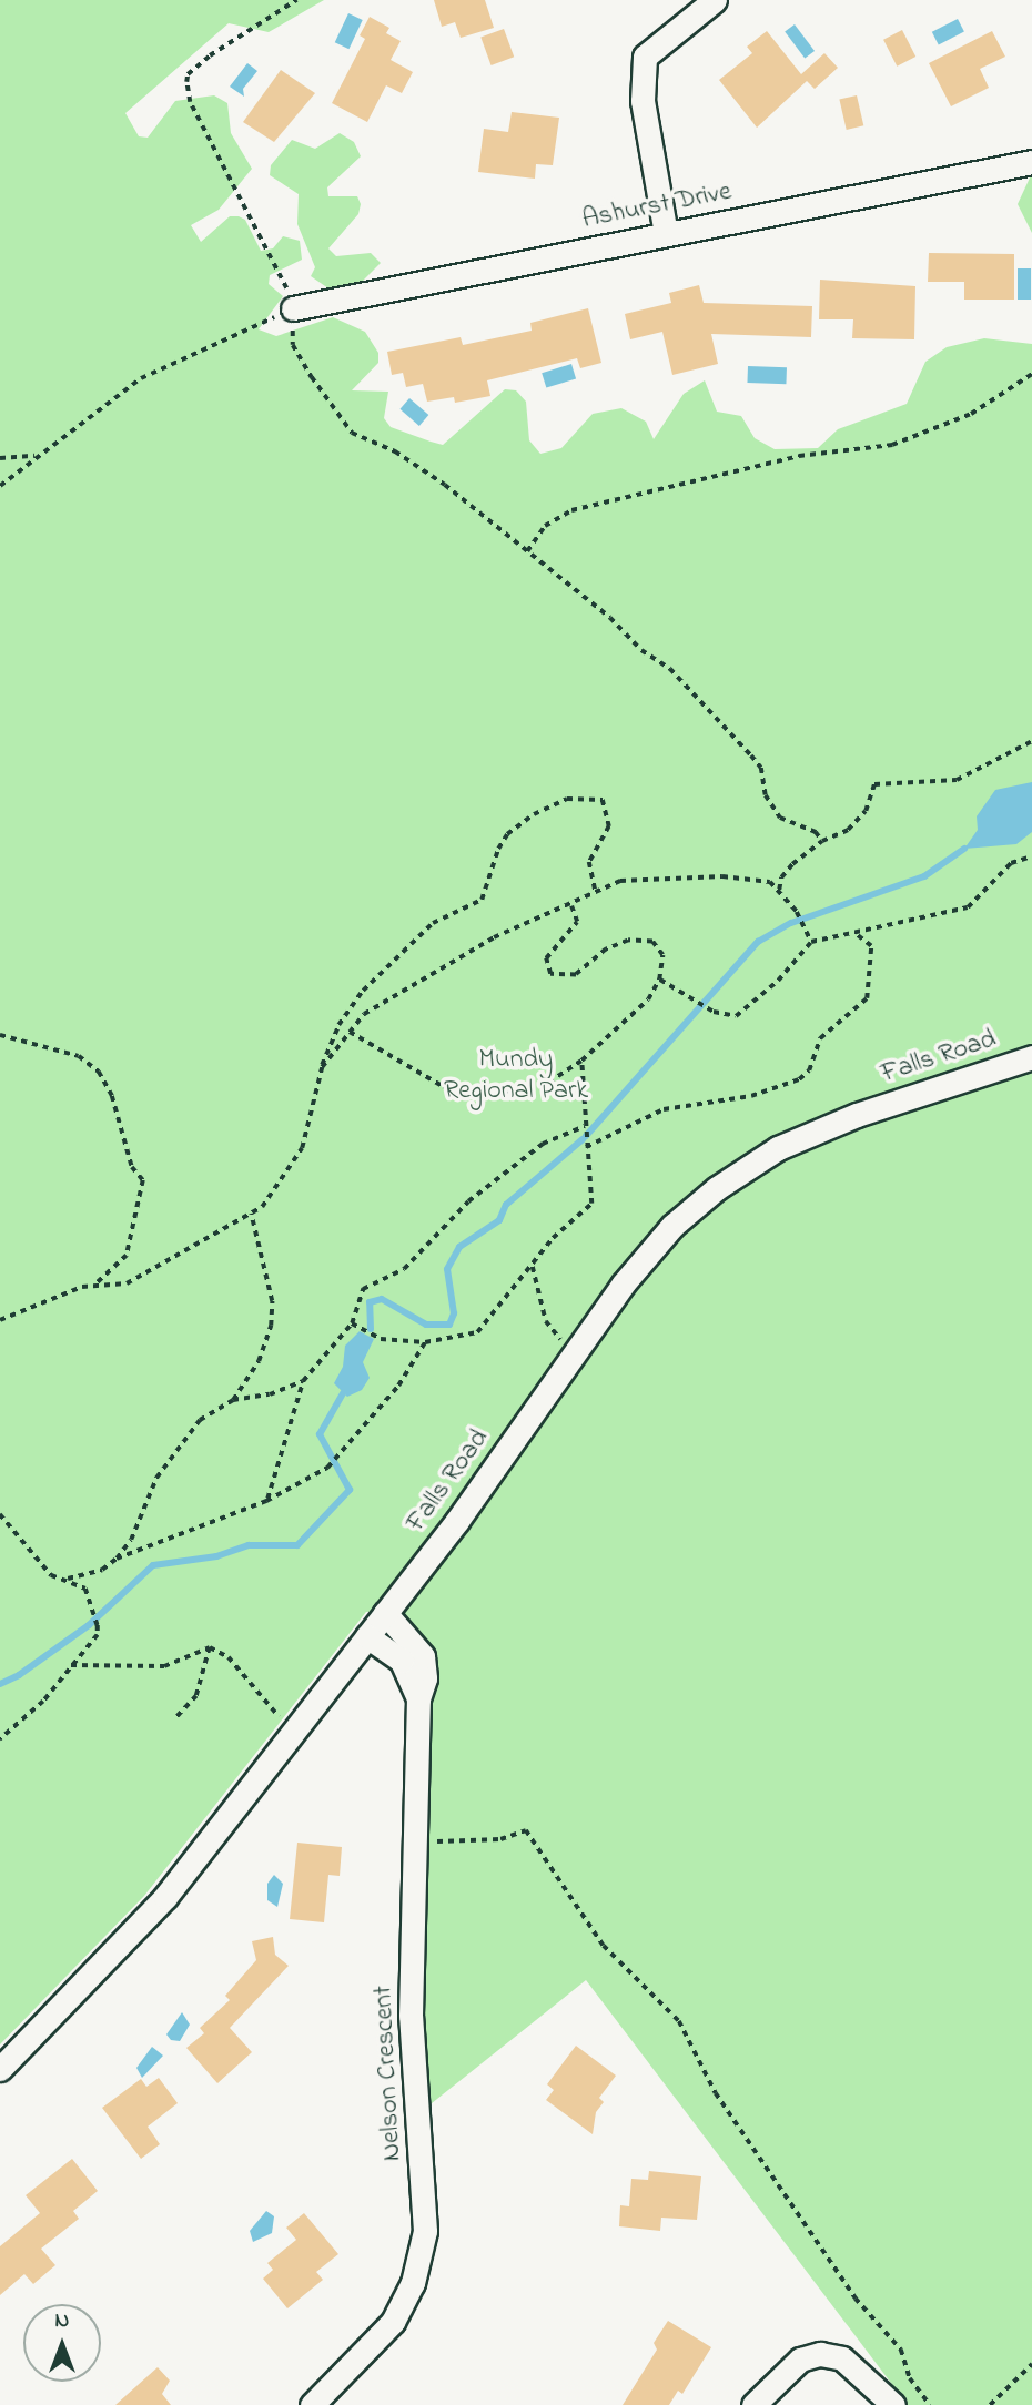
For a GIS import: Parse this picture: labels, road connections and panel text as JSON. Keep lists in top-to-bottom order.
{
  "streets": {
    "street": ["Ashurst Drive", "Falls Road", "Nelson Crescent"]
  },
  "crossings": [
    ["Falls Road", "Nelson Crescent"]
  ],
  "parks": ["Mundy Regional Park"],
  "north": "top"
}
